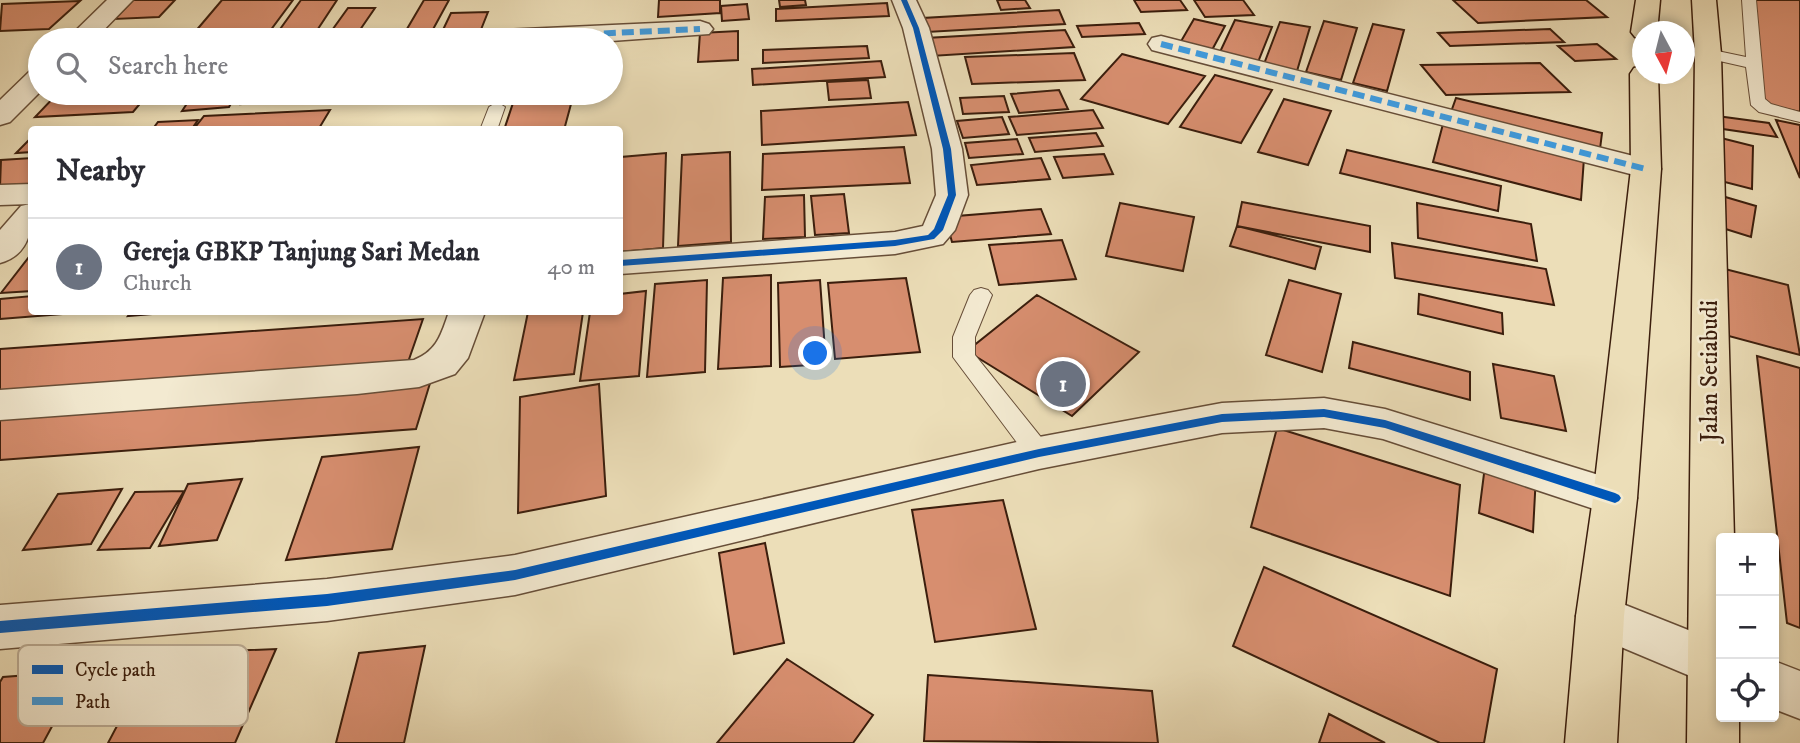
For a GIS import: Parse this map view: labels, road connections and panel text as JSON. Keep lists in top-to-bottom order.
{
  "streets": {
    "main road": ["Jalan Setiabudi"]
  },
  "legend": ["Cycle path", "Path"],
  "north": "bottom",
  "page": {
    "search": "Search here",
    "heading": "Nearby",
    "list": [
      {
        "mark": "1",
        "name": "Gereja GBKP Tanjung Sari Medan",
        "note": "Church",
        "value": "40 m"
      }
    ],
    "pins": "1",
    "map_buttons": ["+", "−"]
  }
}
